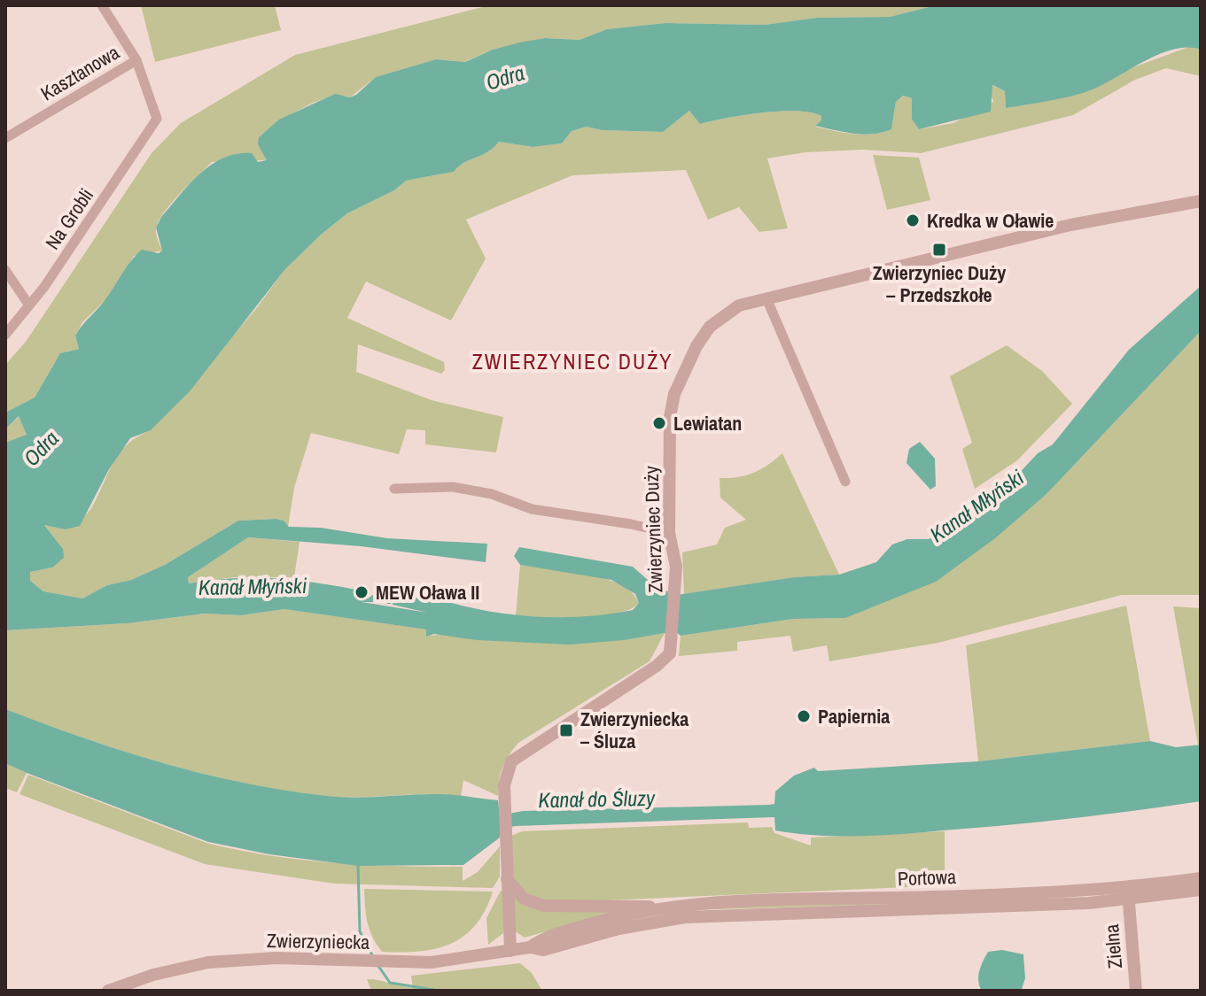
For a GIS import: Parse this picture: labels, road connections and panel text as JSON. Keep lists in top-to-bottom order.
{
  "streets": {
    "street": [
      "Kasztanowa",
      "Na Grobli",
      "Zwierzyniec Duży",
      "Portowa",
      "Zwierzyniecka",
      "Zielna"
    ]
  },
  "crossings": [
    ["Kasztanowa", "Na Grobli"],
    ["Zwierzyniec Duży", "Zwierzyniecka"],
    ["Portowa", "Zwierzyniecka"],
    ["Portowa", "Zielna"]
  ],
  "districts": ["ZWIERZYNIEC DUŻY"],
  "water": ["Odra", "Kanał Młyński", "Kanał do Śluzy"],
  "places": {
    "other": [
      "Kredka w Oławie",
      "Lewiatan",
      "MEW Oława II",
      "Papiernia"
    ],
    "transit": ["Zwierzyniec Duży – Przedszkołe", "Zwierzyniecka – Śluza"]
  }
}
